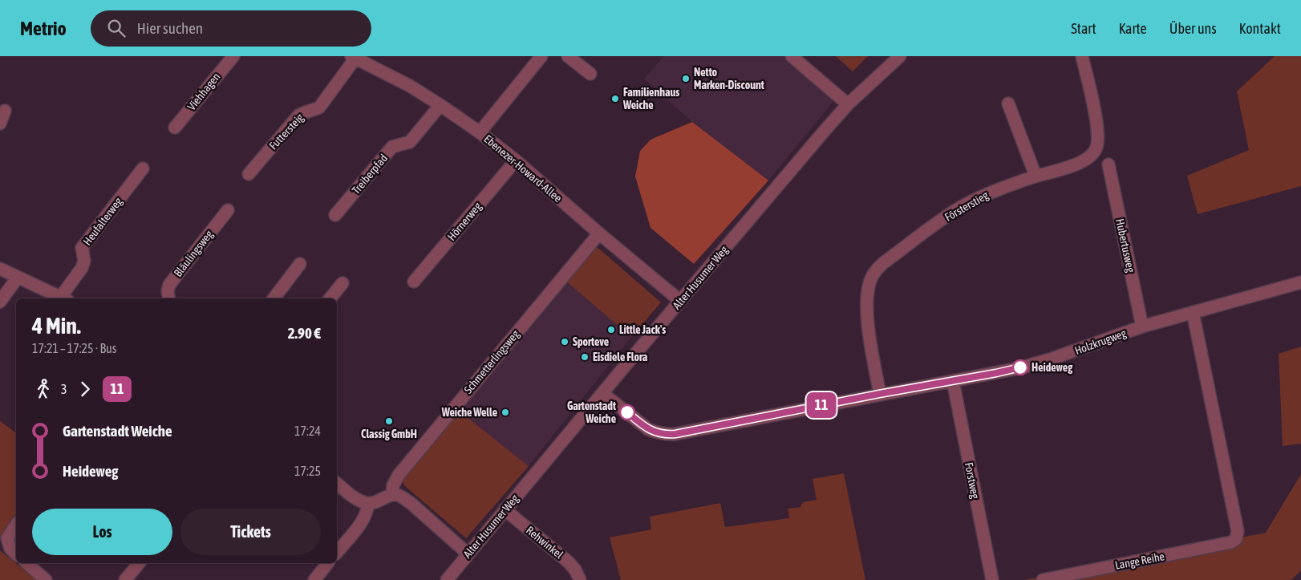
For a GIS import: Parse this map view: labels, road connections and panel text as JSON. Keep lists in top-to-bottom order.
{
  "streets": {
    "street": [
      "Viehhagen",
      "Futtersteig",
      "Ebenezer-Howard-Allee",
      "Treiberpfad",
      "Försterstieg",
      "Heufalterweg",
      "Hörnerweg",
      "Hubertusweg",
      "Bläulingsweg",
      "Alter Husumer Weg",
      "Holzkrugweg",
      "Schmetterlingsweg",
      "Forstweg",
      "Rehwinkel",
      "Lange Reihe"
    ]
  },
  "crossings": [
    ["Futtersteig", "Ebenezer-Howard-Allee"],
    ["Ebenezer-Howard-Allee", "Treiberpfad"],
    ["Ebenezer-Howard-Allee", "Hörnerweg"],
    ["Ebenezer-Howard-Allee", "Alter Husumer Weg"],
    ["Ebenezer-Howard-Allee", "Schmetterlingsweg"],
    ["Försterstieg", "Holzkrugweg"],
    ["Hubertusweg", "Holzkrugweg"],
    ["Alter Husumer Weg", "Holzkrugweg"],
    ["Alter Husumer Weg", "Rehwinkel"],
    ["Holzkrugweg", "Forstweg"],
    ["Holzkrugweg", "Lange Reihe"]
  ],
  "places": [
    "Netto Marken-Discount",
    "Familienhaus Weiche",
    "Little Jack's",
    "Sporteve",
    "Eisdiele Flora",
    "Heideweg",
    "Weiche Welle",
    "Gartenstadt Weiche",
    "Classig GmbH"
  ],
  "lines": ["bus line 11"],
  "page": {
    "header": "Metrio",
    "search": "Hier suchen",
    "nav": [
      "Start",
      "Karte",
      "Über uns",
      "Kontakt"
    ],
    "on_map": "11",
    "heading": ["4 Min.", "17:21 – 17:25 · Bus", "2.90 €"],
    "legs": ["3", "11"],
    "list": [
      {
        "name": "Gartenstadt Weiche",
        "value": "17:24"
      },
      {
        "name": "Heideweg",
        "value": "17:25"
      }
    ],
    "buttons": ["Los", "Tickets"]
  }
}
